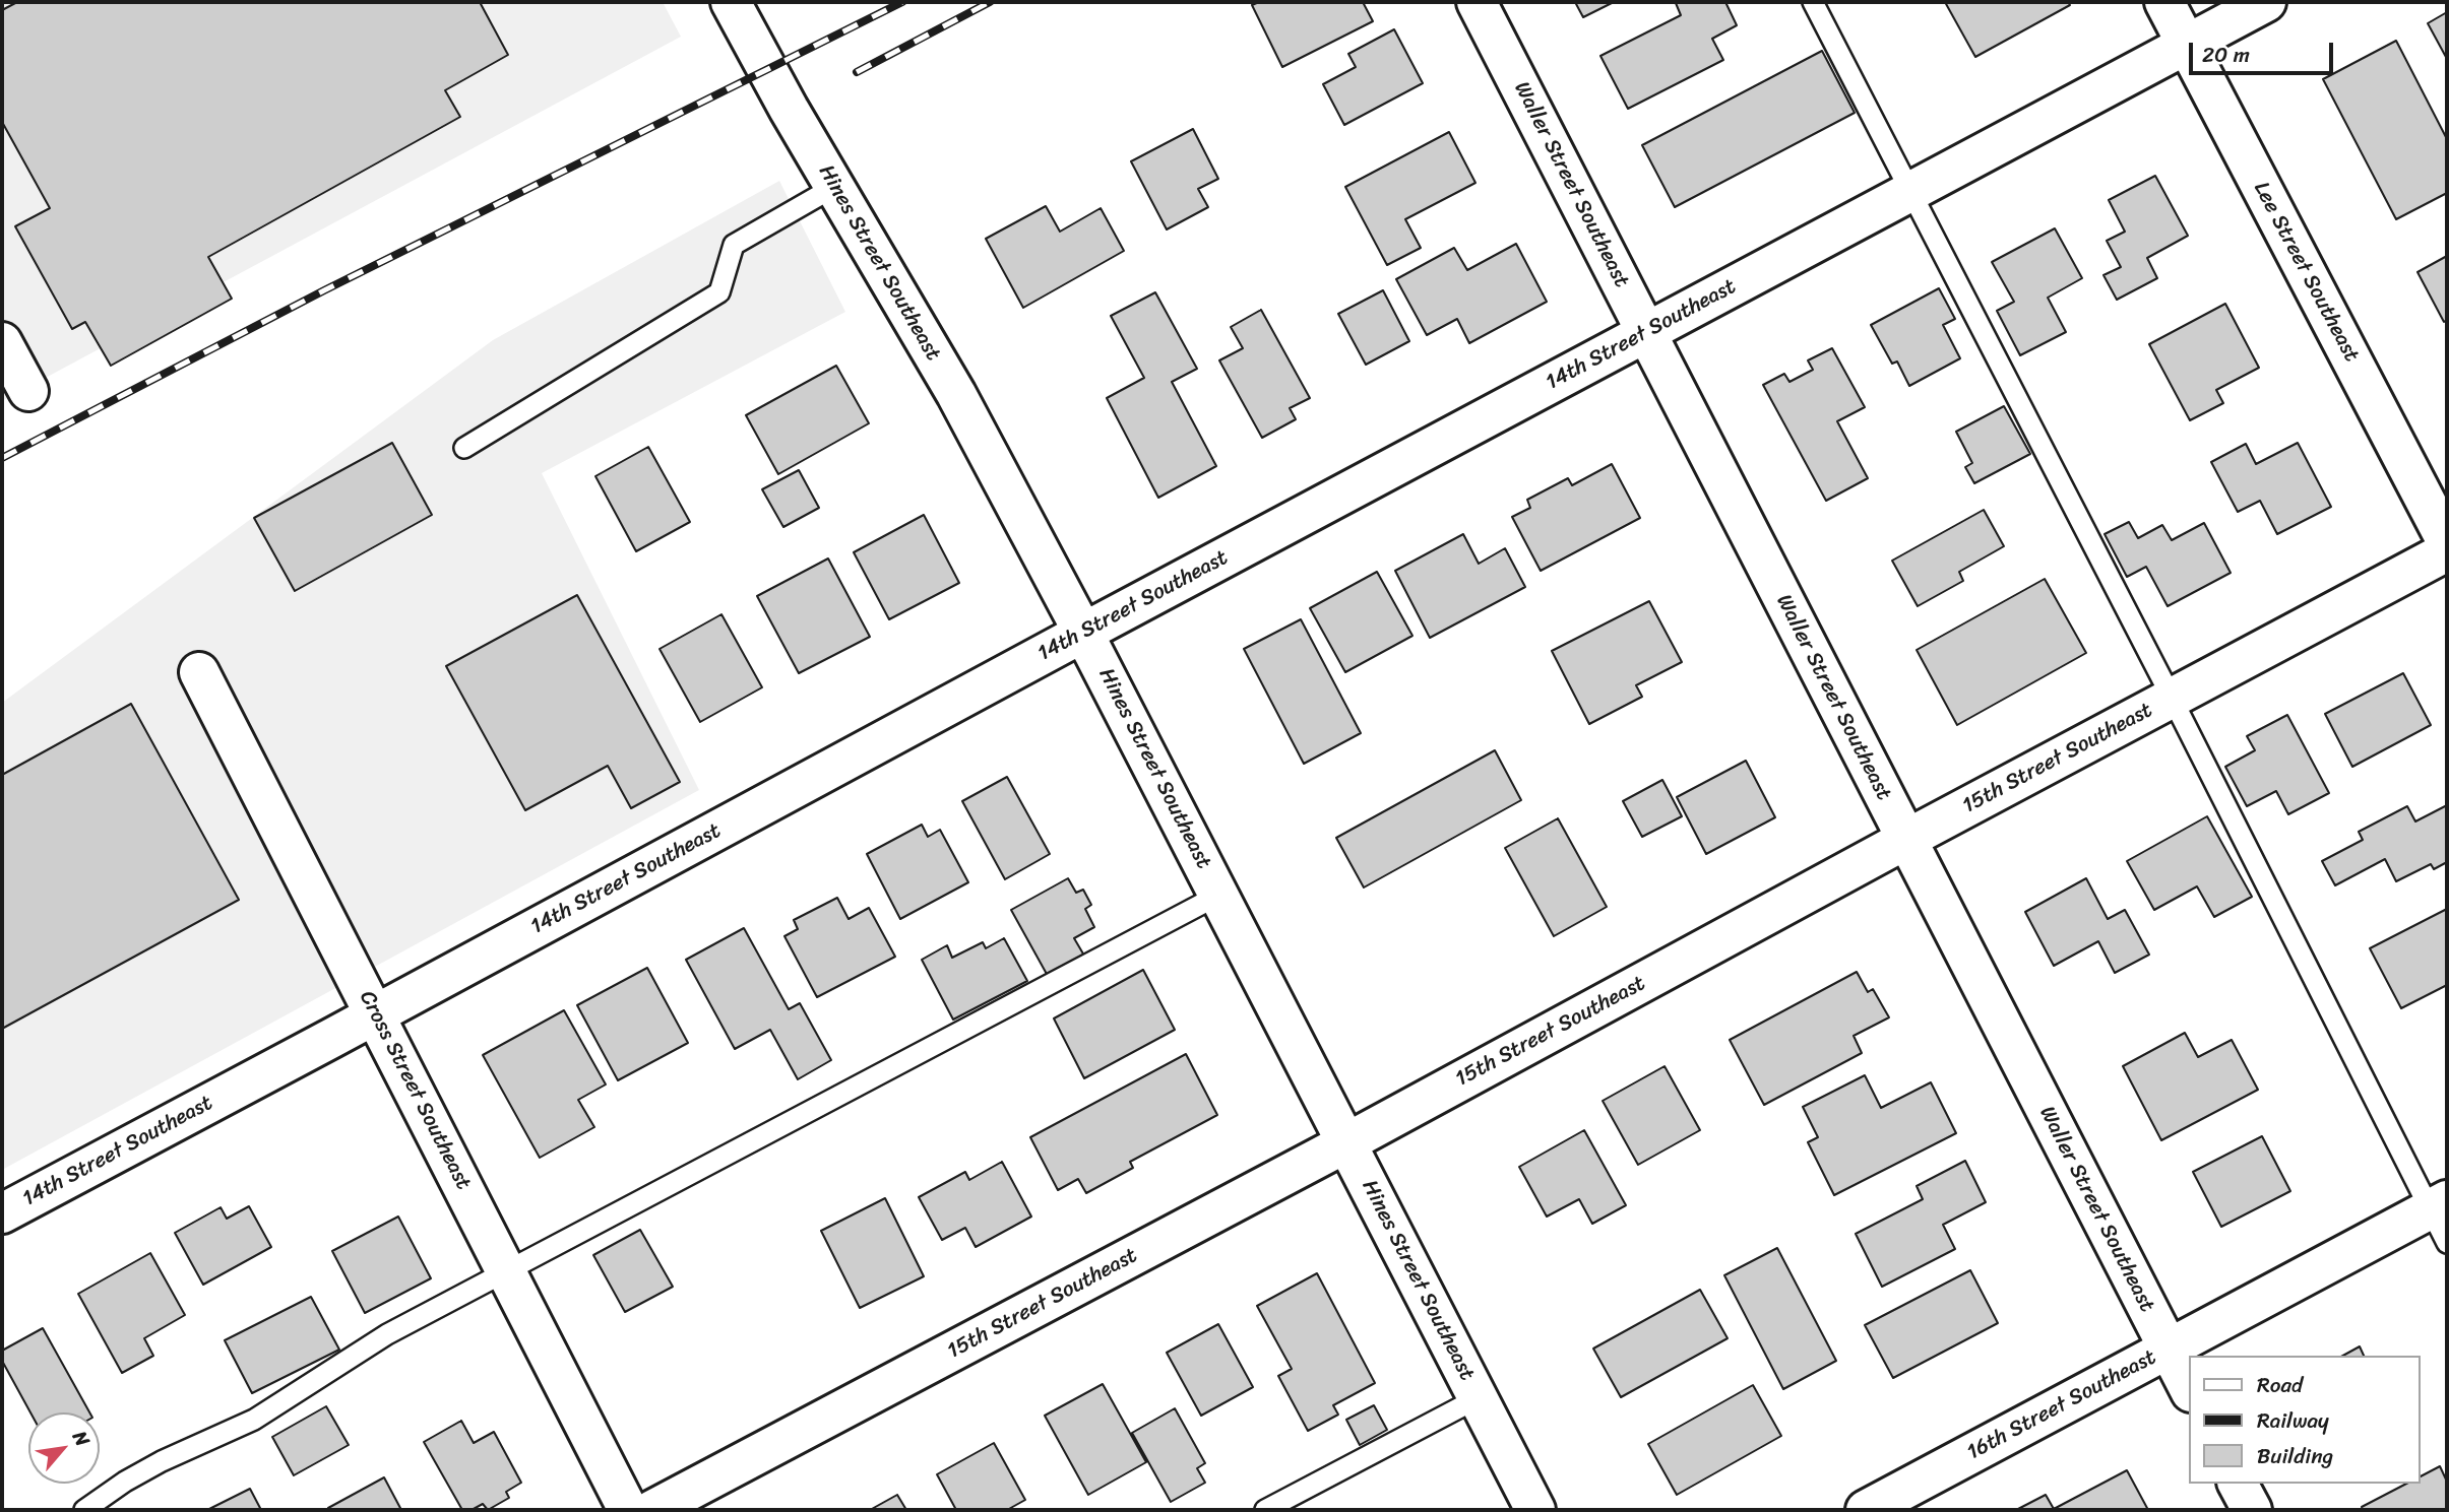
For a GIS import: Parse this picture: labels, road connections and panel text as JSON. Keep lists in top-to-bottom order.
{
  "streets": {
    "street": [
      "Waller Street Southeast",
      "Hines Street Southeast",
      "Lee Street Southeast",
      "14th Street Southeast",
      "15th Street Southeast",
      "Cross Street Southeast",
      "16th Street Southeast"
    ]
  },
  "crossings": [
    ["Waller Street Southeast", "14th Street Southeast"],
    ["Waller Street Southeast", "15th Street Southeast"],
    ["Waller Street Southeast", "16th Street Southeast"],
    ["Hines Street Southeast", "14th Street Southeast"],
    ["Hines Street Southeast", "15th Street Southeast"],
    ["Lee Street Southeast", "14th Street Southeast"],
    ["14th Street Southeast", "Cross Street Southeast"]
  ],
  "legend": ["Road", "Railway", "Building"],
  "scale_bar": "20 m",
  "north": "top right"
}
